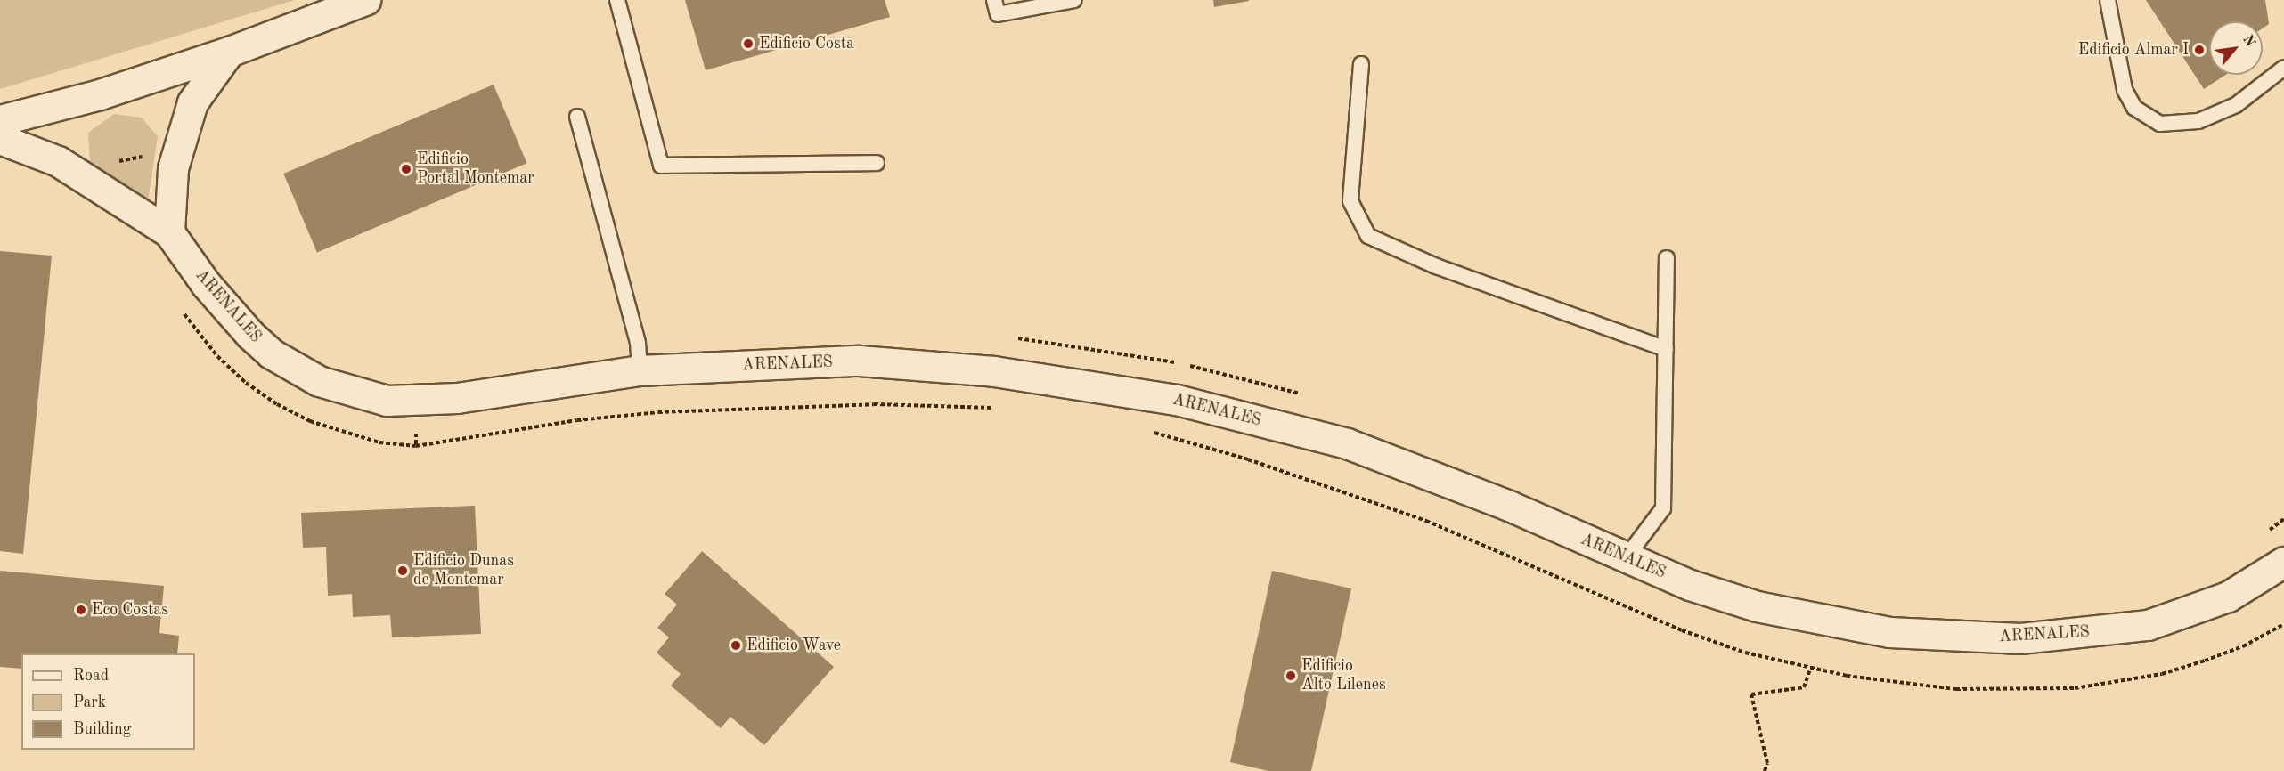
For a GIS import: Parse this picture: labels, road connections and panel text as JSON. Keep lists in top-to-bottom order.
{
  "streets": {
    "street": ["ARENALES"]
  },
  "places": [
    "Edificio Costa",
    "Edificio Almar I",
    "Edificio Portal Montemar",
    "Edificio Dunas de Montemar",
    "Eco Costas",
    "Edificio Wave",
    "Edificio Alto Lilenes"
  ],
  "legend": ["Road", "Park", "Building"],
  "north": "top right"
}
